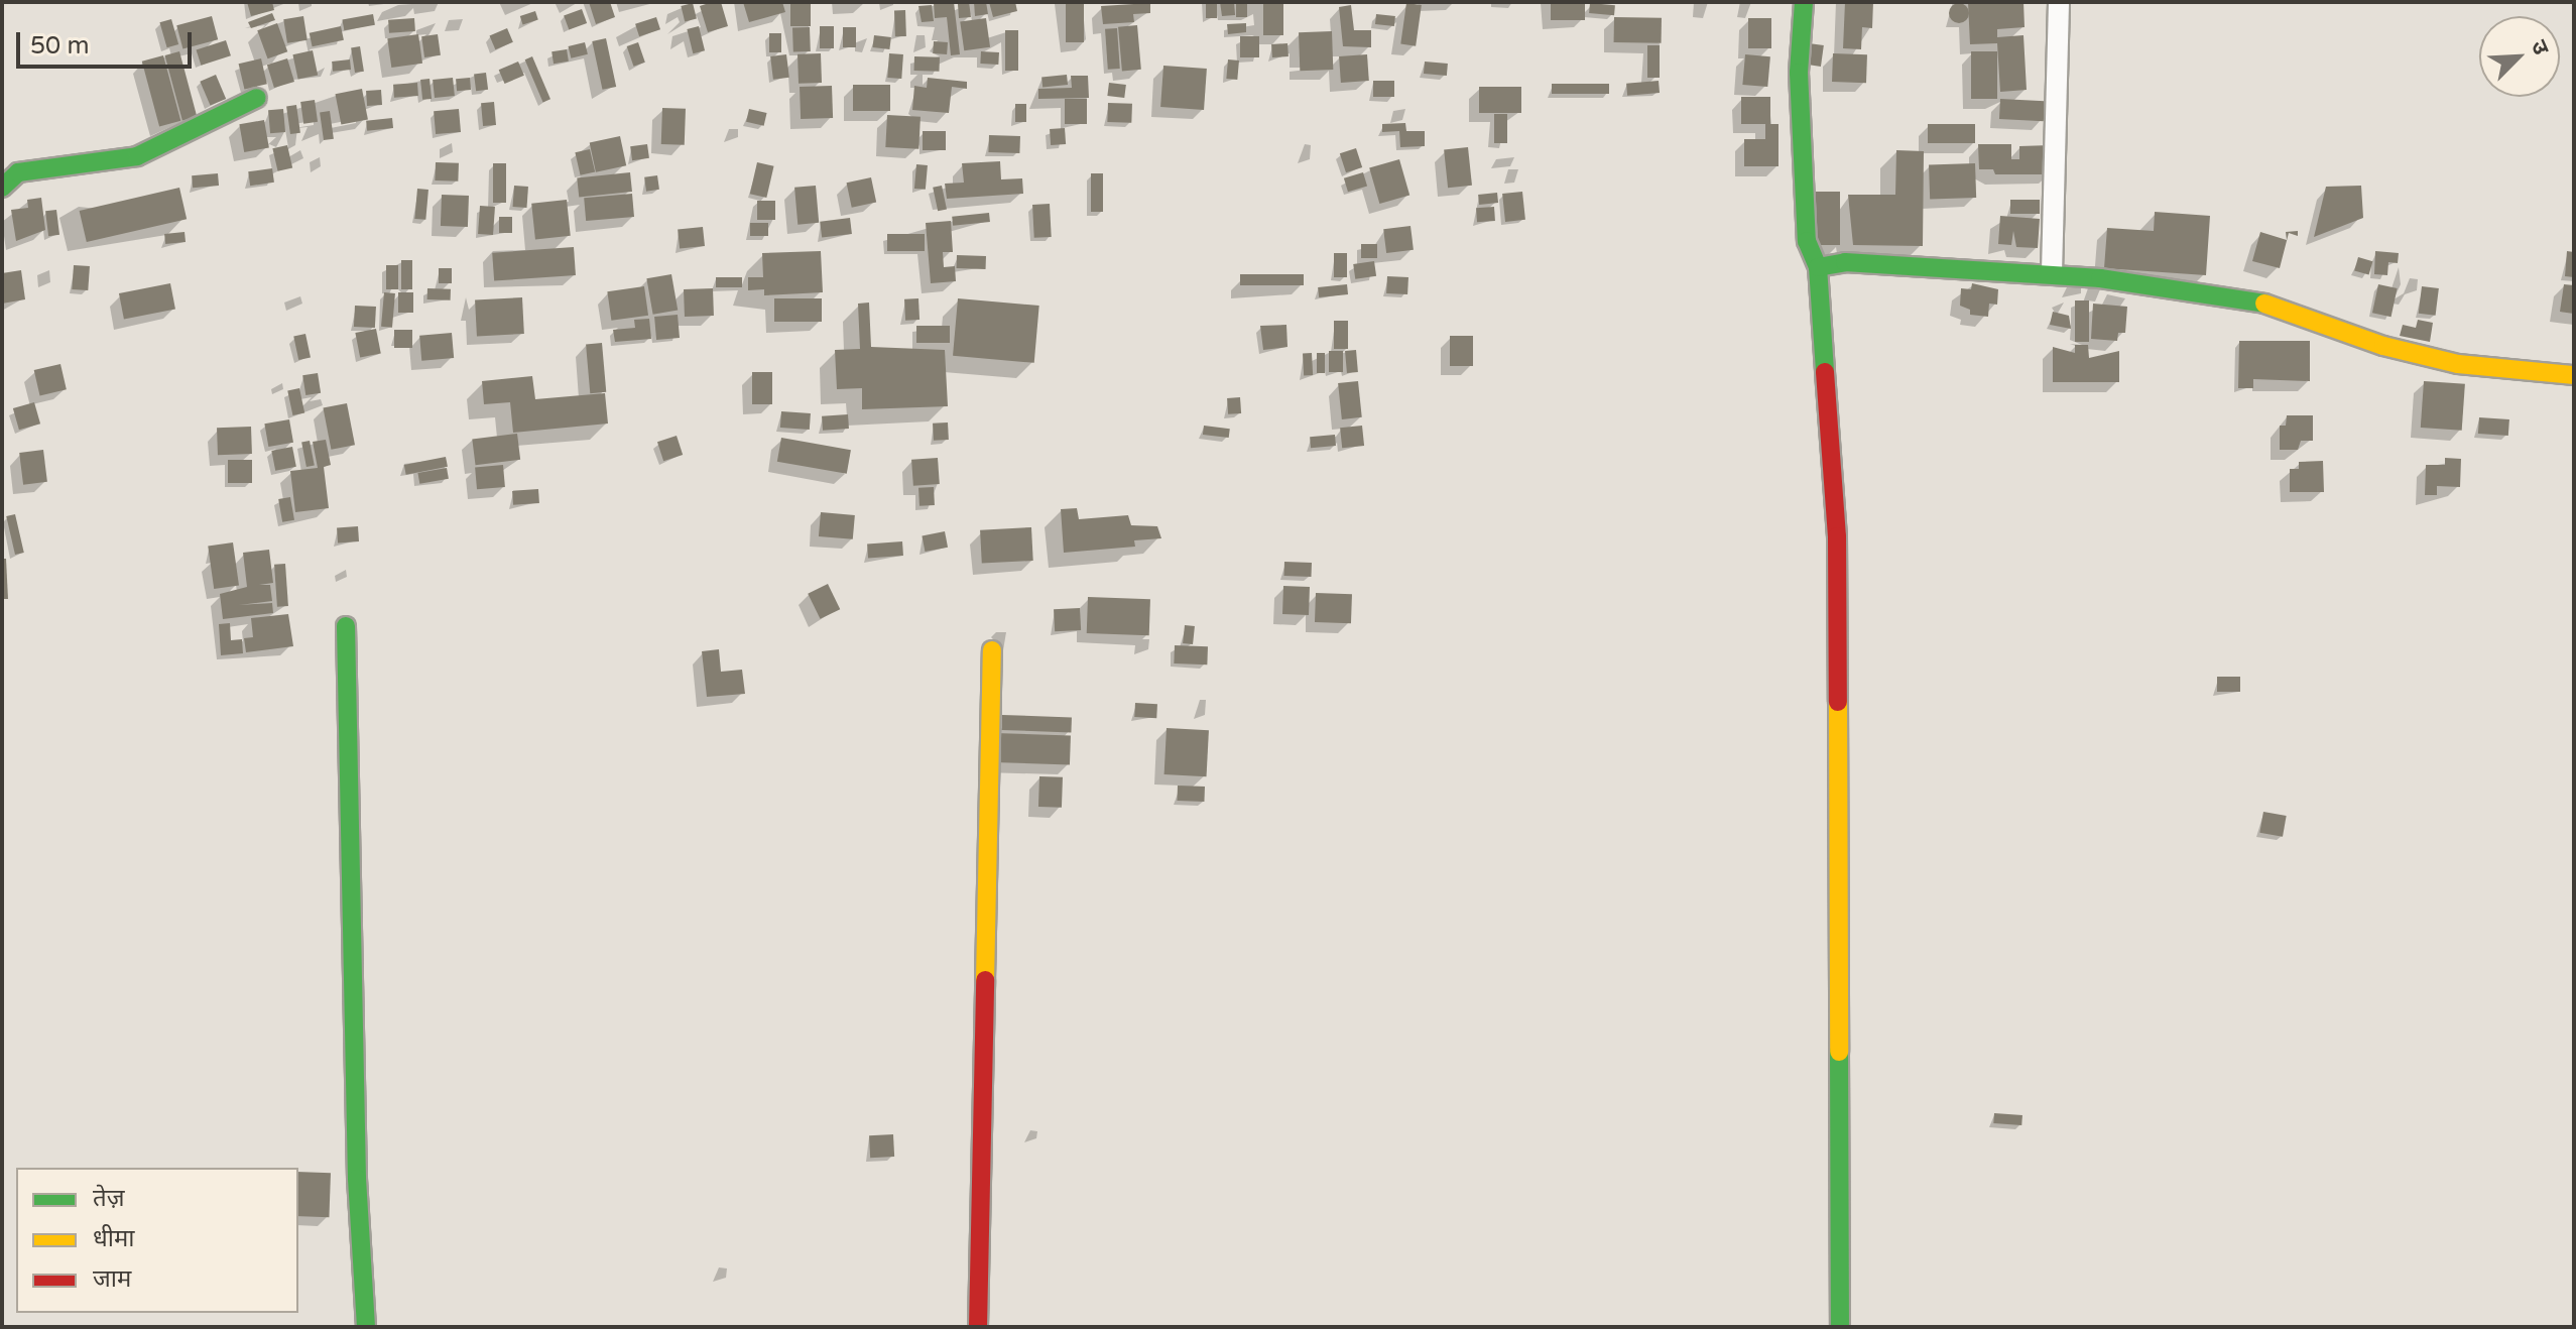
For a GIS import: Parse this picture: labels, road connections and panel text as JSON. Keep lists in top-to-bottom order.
{
  "legend": ["तेज़", "धीमा", "जाम"],
  "scale_bar": "50 m",
  "north": "top right"
}
